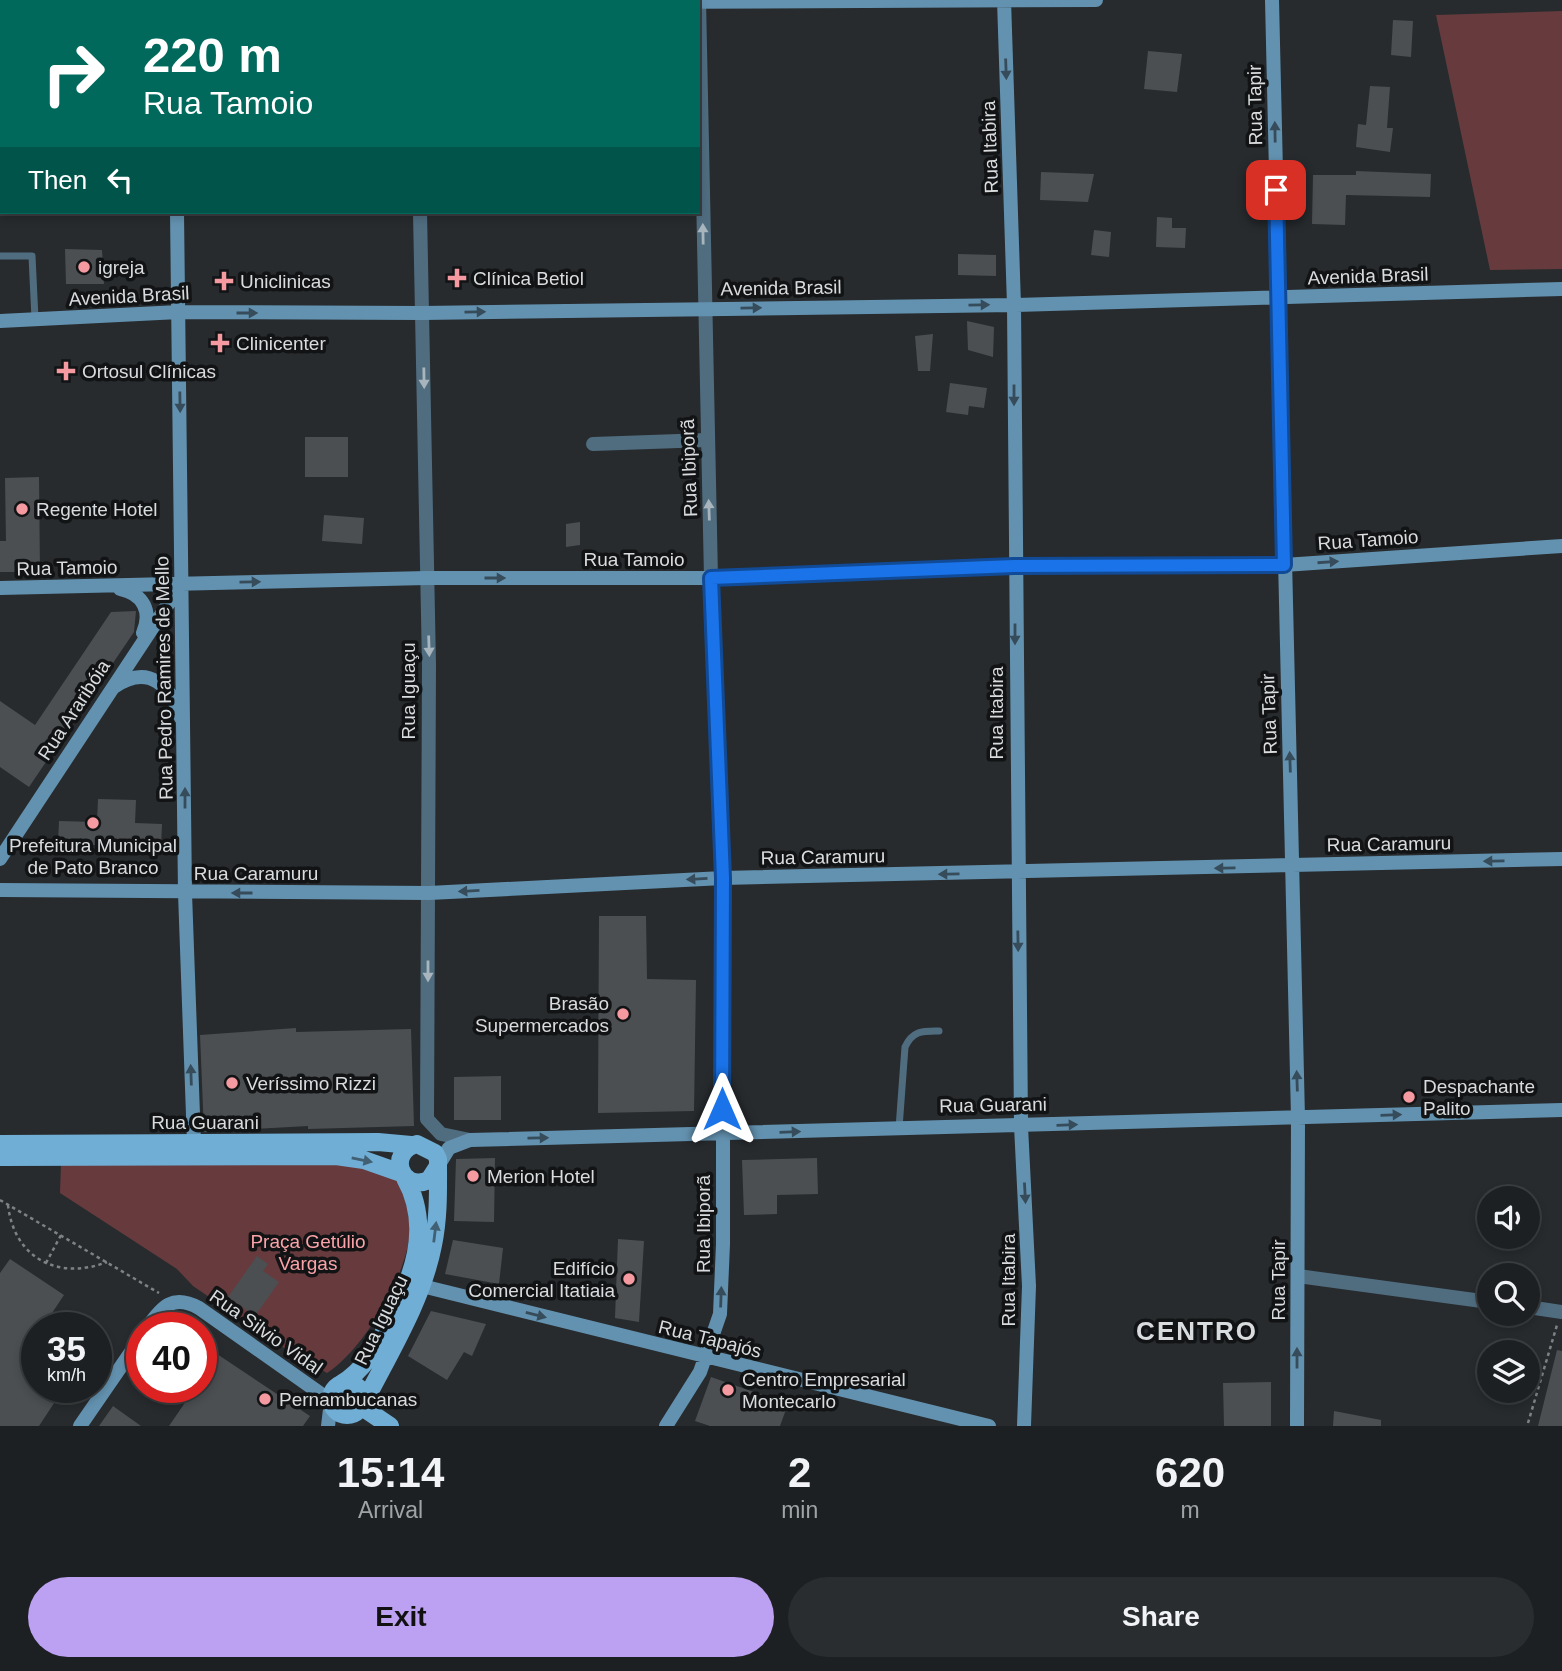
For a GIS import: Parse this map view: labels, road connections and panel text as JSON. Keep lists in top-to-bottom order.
{
  "streets": {
    "main road": ["Rua Iguaçu", "Rua Guarani"],
    "street": [
      "Rua Tapir",
      "Rua Itabira",
      "Avenida Brasil",
      "Rua Ibiporã",
      "Rua Tamoio",
      "Rua Pedro Ramires de Mello",
      "Rua Araribóia",
      "Rua Caramuru",
      "Rua Silvio Vidal",
      "Rua Tapajós"
    ]
  },
  "crossings": [
    ["Rua Tapir", "Avenida Brasil"],
    ["Rua Tapir", "Rua Tamoio"],
    ["Rua Tapir", "Rua Caramuru"],
    ["Rua Tapir", "Rua Guarani"],
    ["Rua Itabira", "Avenida Brasil"],
    ["Rua Itabira", "Rua Tamoio"],
    ["Rua Itabira", "Rua Caramuru"],
    ["Rua Itabira", "Rua Guarani"],
    ["Avenida Brasil", "Rua Ibiporã"],
    ["Avenida Brasil", "Rua Pedro Ramires de Mello"],
    ["Avenida Brasil", "Rua Iguaçu"],
    ["Rua Ibiporã", "Rua Tamoio"],
    ["Rua Ibiporã", "Rua Caramuru"],
    ["Rua Ibiporã", "Rua Guarani"],
    ["Rua Ibiporã", "Rua Tapajós"],
    ["Rua Tamoio", "Rua Pedro Ramires de Mello"],
    ["Rua Tamoio", "Rua Iguaçu"],
    ["Rua Tamoio", "Rua Araribóia"],
    ["Rua Pedro Ramires de Mello", "Rua Araribóia"],
    ["Rua Pedro Ramires de Mello", "Rua Caramuru"],
    ["Rua Pedro Ramires de Mello", "Rua Guarani"],
    ["Rua Iguaçu", "Rua Caramuru"],
    ["Rua Iguaçu", "Rua Guarani"],
    ["Rua Iguaçu", "Rua Silvio Vidal"],
    ["Rua Iguaçu", "Rua Tapajós"]
  ],
  "one_way": [
    "Rua Tapir",
    "Rua Itabira",
    "Avenida Brasil",
    "Rua Ibiporã",
    "Rua Tamoio",
    "Rua Caramuru",
    "Rua Guarani",
    "Rua Tapajós"
  ],
  "districts": ["CENTRO"],
  "parks": ["Praça Getúlio Vargas"],
  "places": {
    "other": [
      "igreja",
      "Regente Hotel",
      "Prefeitura Municipal de Pato Branco",
      "Brasão Supermercados",
      "Veríssimo Rizzi",
      "Despachante Palito",
      "Merion Hotel",
      "Edifício Comercial Itatiaia",
      "Centro Empresarial Montecarlo",
      "Pernambucanas"
    ],
    "health": [
      "Clínica Betiol",
      "Uniclinicas",
      "Clinicenter",
      "Ortosul Clínicas"
    ]
  },
  "page": {
    "turn": ["220 m", "Rua Tamoio"],
    "then": "Then",
    "speed": "35 km/h",
    "limit": "40",
    "eta": [
      "15:14",
      "Arrival",
      "2",
      "min",
      "620",
      "m"
    ],
    "buttons": ["Exit", "Share"]
  }
}
